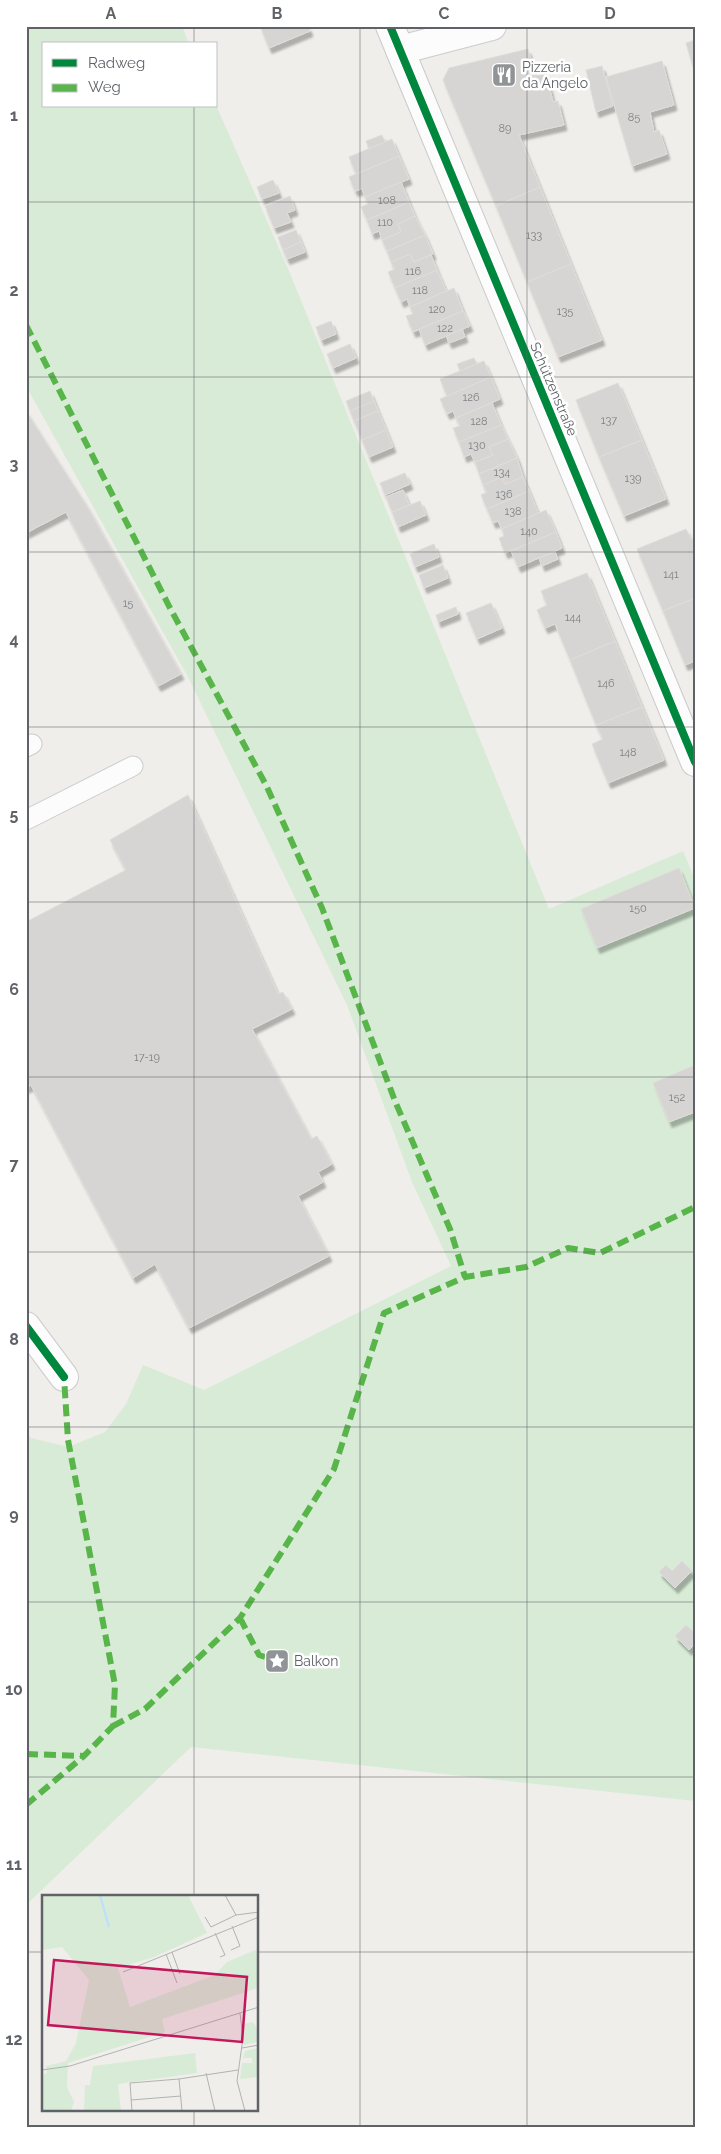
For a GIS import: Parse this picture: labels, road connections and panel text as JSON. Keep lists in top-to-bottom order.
{
  "streets": {
    "street": ["Schützenstraße"]
  },
  "places": {
    "restaurant": ["Pizzeria da Angelo"],
    "place": ["Balkon"]
  },
  "house_numbers": [
    "85",
    "89",
    "108",
    "110",
    "133",
    "116",
    "118",
    "120",
    "135",
    "122",
    "126",
    "137",
    "128",
    "130",
    "134",
    "139",
    "136",
    "138",
    "140",
    "141",
    "15",
    "144",
    "146",
    "148",
    "150",
    "17-19",
    "152"
  ],
  "legend": ["Radweg", "Weg"],
  "grid": {
    "columns": [
      "A",
      "B",
      "C",
      "D"
    ],
    "rows": [
      "1",
      "2",
      "3",
      "4",
      "5",
      "6",
      "7",
      "8",
      "9",
      "10",
      "11",
      "12"
    ]
  }
}
